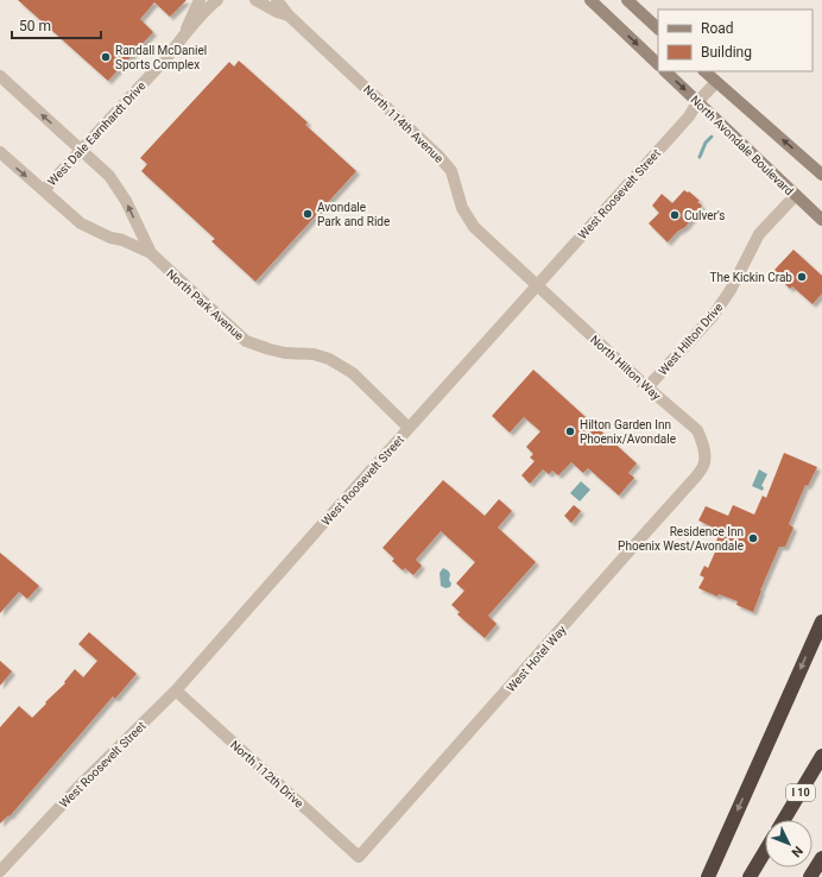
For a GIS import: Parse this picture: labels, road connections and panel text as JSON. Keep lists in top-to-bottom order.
{
  "streets": {
    "highway": ["I 10"],
    "main road": ["North Avondale Boulevard"],
    "street": [
      "North 114th Avenue",
      "West Dale Earnhardt Drive",
      "West Roosevelt Street",
      "North Park Avenue",
      "West Hilton Drive",
      "North Hilton Way",
      "West Hotel Way",
      "North 112th Drive"
    ]
  },
  "crossings": [
    ["North 114th Avenue", "West Roosevelt Street"],
    ["North 114th Avenue", "North Hilton Way"],
    ["West Dale Earnhardt Drive", "North Park Avenue"],
    ["North Avondale Boulevard", "West Roosevelt Street"],
    ["North Avondale Boulevard", "West Hilton Drive"],
    ["West Roosevelt Street", "North Park Avenue"],
    ["West Roosevelt Street", "North Hilton Way"],
    ["West Roosevelt Street", "North 112th Drive"],
    ["West Hilton Drive", "North Hilton Way"],
    ["North Hilton Way", "West Hotel Way"],
    ["West Hotel Way", "North 112th Drive"]
  ],
  "places": [
    "Randall McDaniel Sports Complex",
    "Avondale Park and Ride",
    "Culver's",
    "The Kickin Crab",
    "Hilton Garden Inn Phoenix/Avondale",
    "Residence Inn Phoenix West/Avondale"
  ],
  "legend": ["Road", "Building"],
  "scale_bar": "50 m",
  "north": "bottom right"
}
